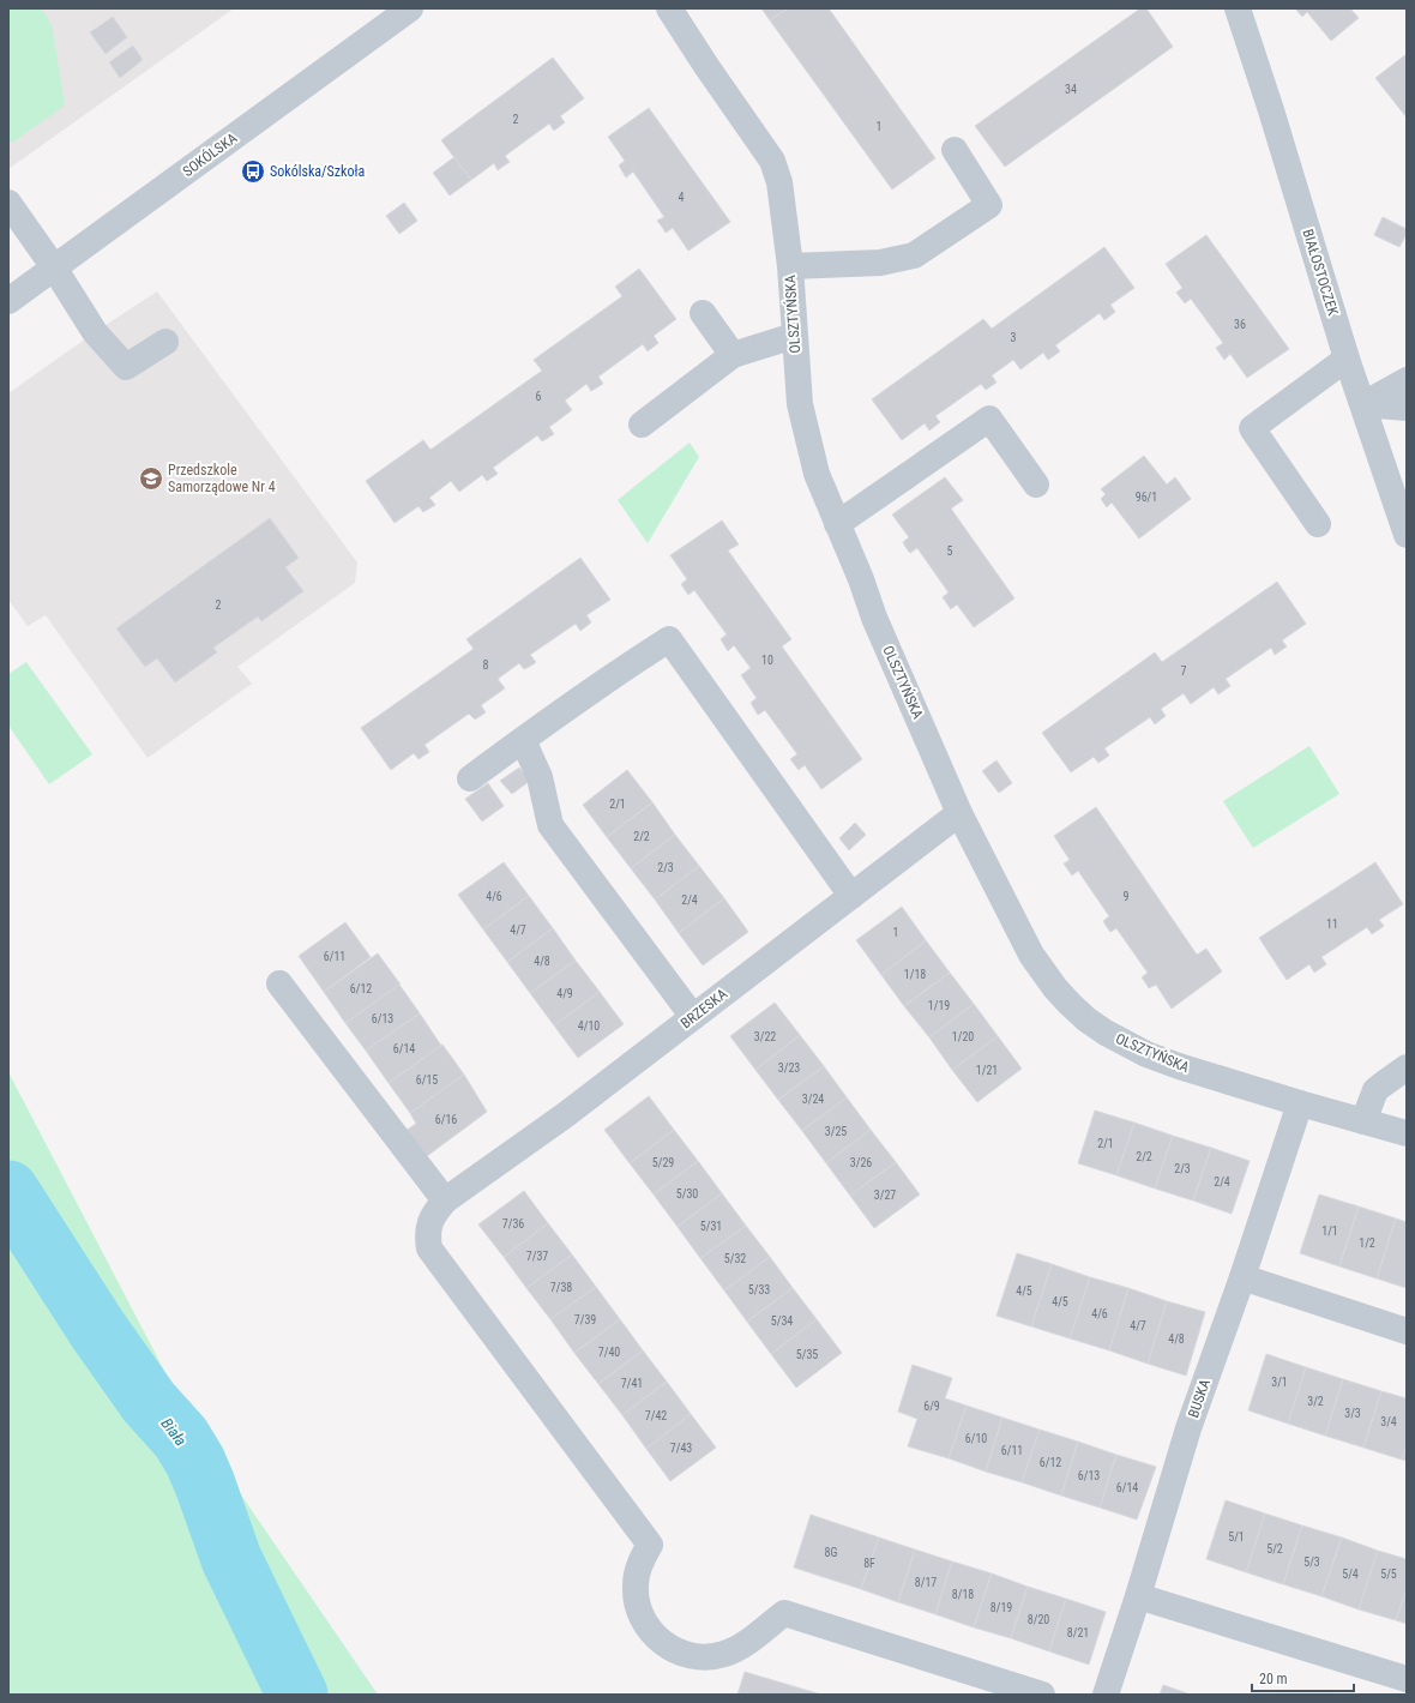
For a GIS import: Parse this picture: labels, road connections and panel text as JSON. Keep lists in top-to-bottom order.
{
  "streets": {
    "street": [
      "SOKÓLSKA",
      "BIAŁOSTOCZEK",
      "OLSZTYŃSKA",
      "BRZESKA",
      "BUSKA"
    ]
  },
  "crossings": [
    ["OLSZTYŃSKA", "BRZESKA"],
    ["OLSZTYŃSKA", "BUSKA"]
  ],
  "water": ["Biała"],
  "places": {
    "bus stop": ["Sokólska/Szkoła"],
    "school or university": ["Przedszkole Samorządowe Nr 4"]
  },
  "house_numbers": [
    "34",
    "2",
    "1",
    "4",
    "36",
    "3",
    "6",
    "96/1",
    "5",
    "2",
    "10",
    "8",
    "7",
    "2/1",
    "2/2",
    "2/3",
    "4/6",
    "9",
    "2/4",
    "11",
    "4/7",
    "1",
    "6/11",
    "4/8",
    "1/18",
    "6/12",
    "4/9",
    "1/19",
    "6/13",
    "4/10",
    "3/22",
    "1/20",
    "6/14",
    "3/23",
    "1/21",
    "6/15",
    "3/24",
    "6/16",
    "3/25",
    "2/1",
    "2/2",
    "5/29",
    "3/26",
    "2/3",
    "2/4",
    "5/30",
    "3/27",
    "7/36",
    "5/31",
    "1/1",
    "1/2",
    "7/37",
    "5/32",
    "7/38",
    "5/33",
    "4/5",
    "4/5",
    "4/6",
    "7/39",
    "5/34",
    "4/7",
    "4/8",
    "7/40",
    "5/35",
    "3/1",
    "7/41",
    "3/2",
    "6/9",
    "3/3",
    "7/42",
    "3/4",
    "6/10",
    "7/43",
    "6/11",
    "6/12",
    "6/13",
    "6/14",
    "5/1",
    "5/2",
    "8G",
    "5/3",
    "8F",
    "5/4",
    "5/5",
    "8/17",
    "8/18",
    "8/19",
    "8/20",
    "8/21"
  ],
  "scale_bar": "20 m"
}
